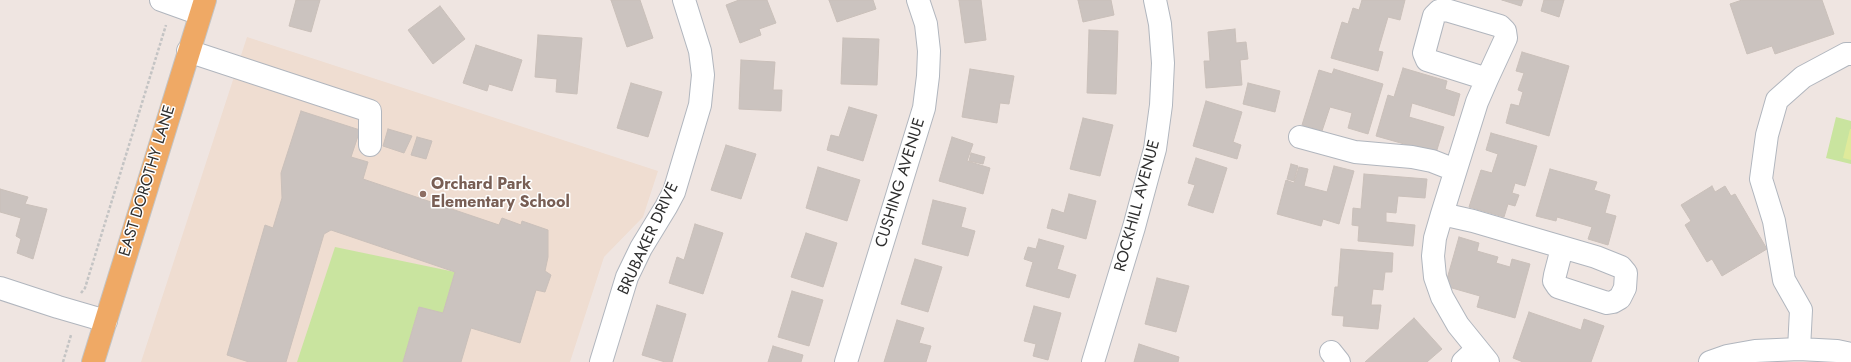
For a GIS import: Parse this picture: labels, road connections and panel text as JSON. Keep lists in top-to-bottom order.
{
  "streets": {
    "main road": ["EAST DOROTHY LANE"],
    "street": ["CUSHING AVENUE", "ROCKHILL AVENUE", "BRUBAKER DRIVE"]
  },
  "places": ["Orchard Park Elementary School"]
}
